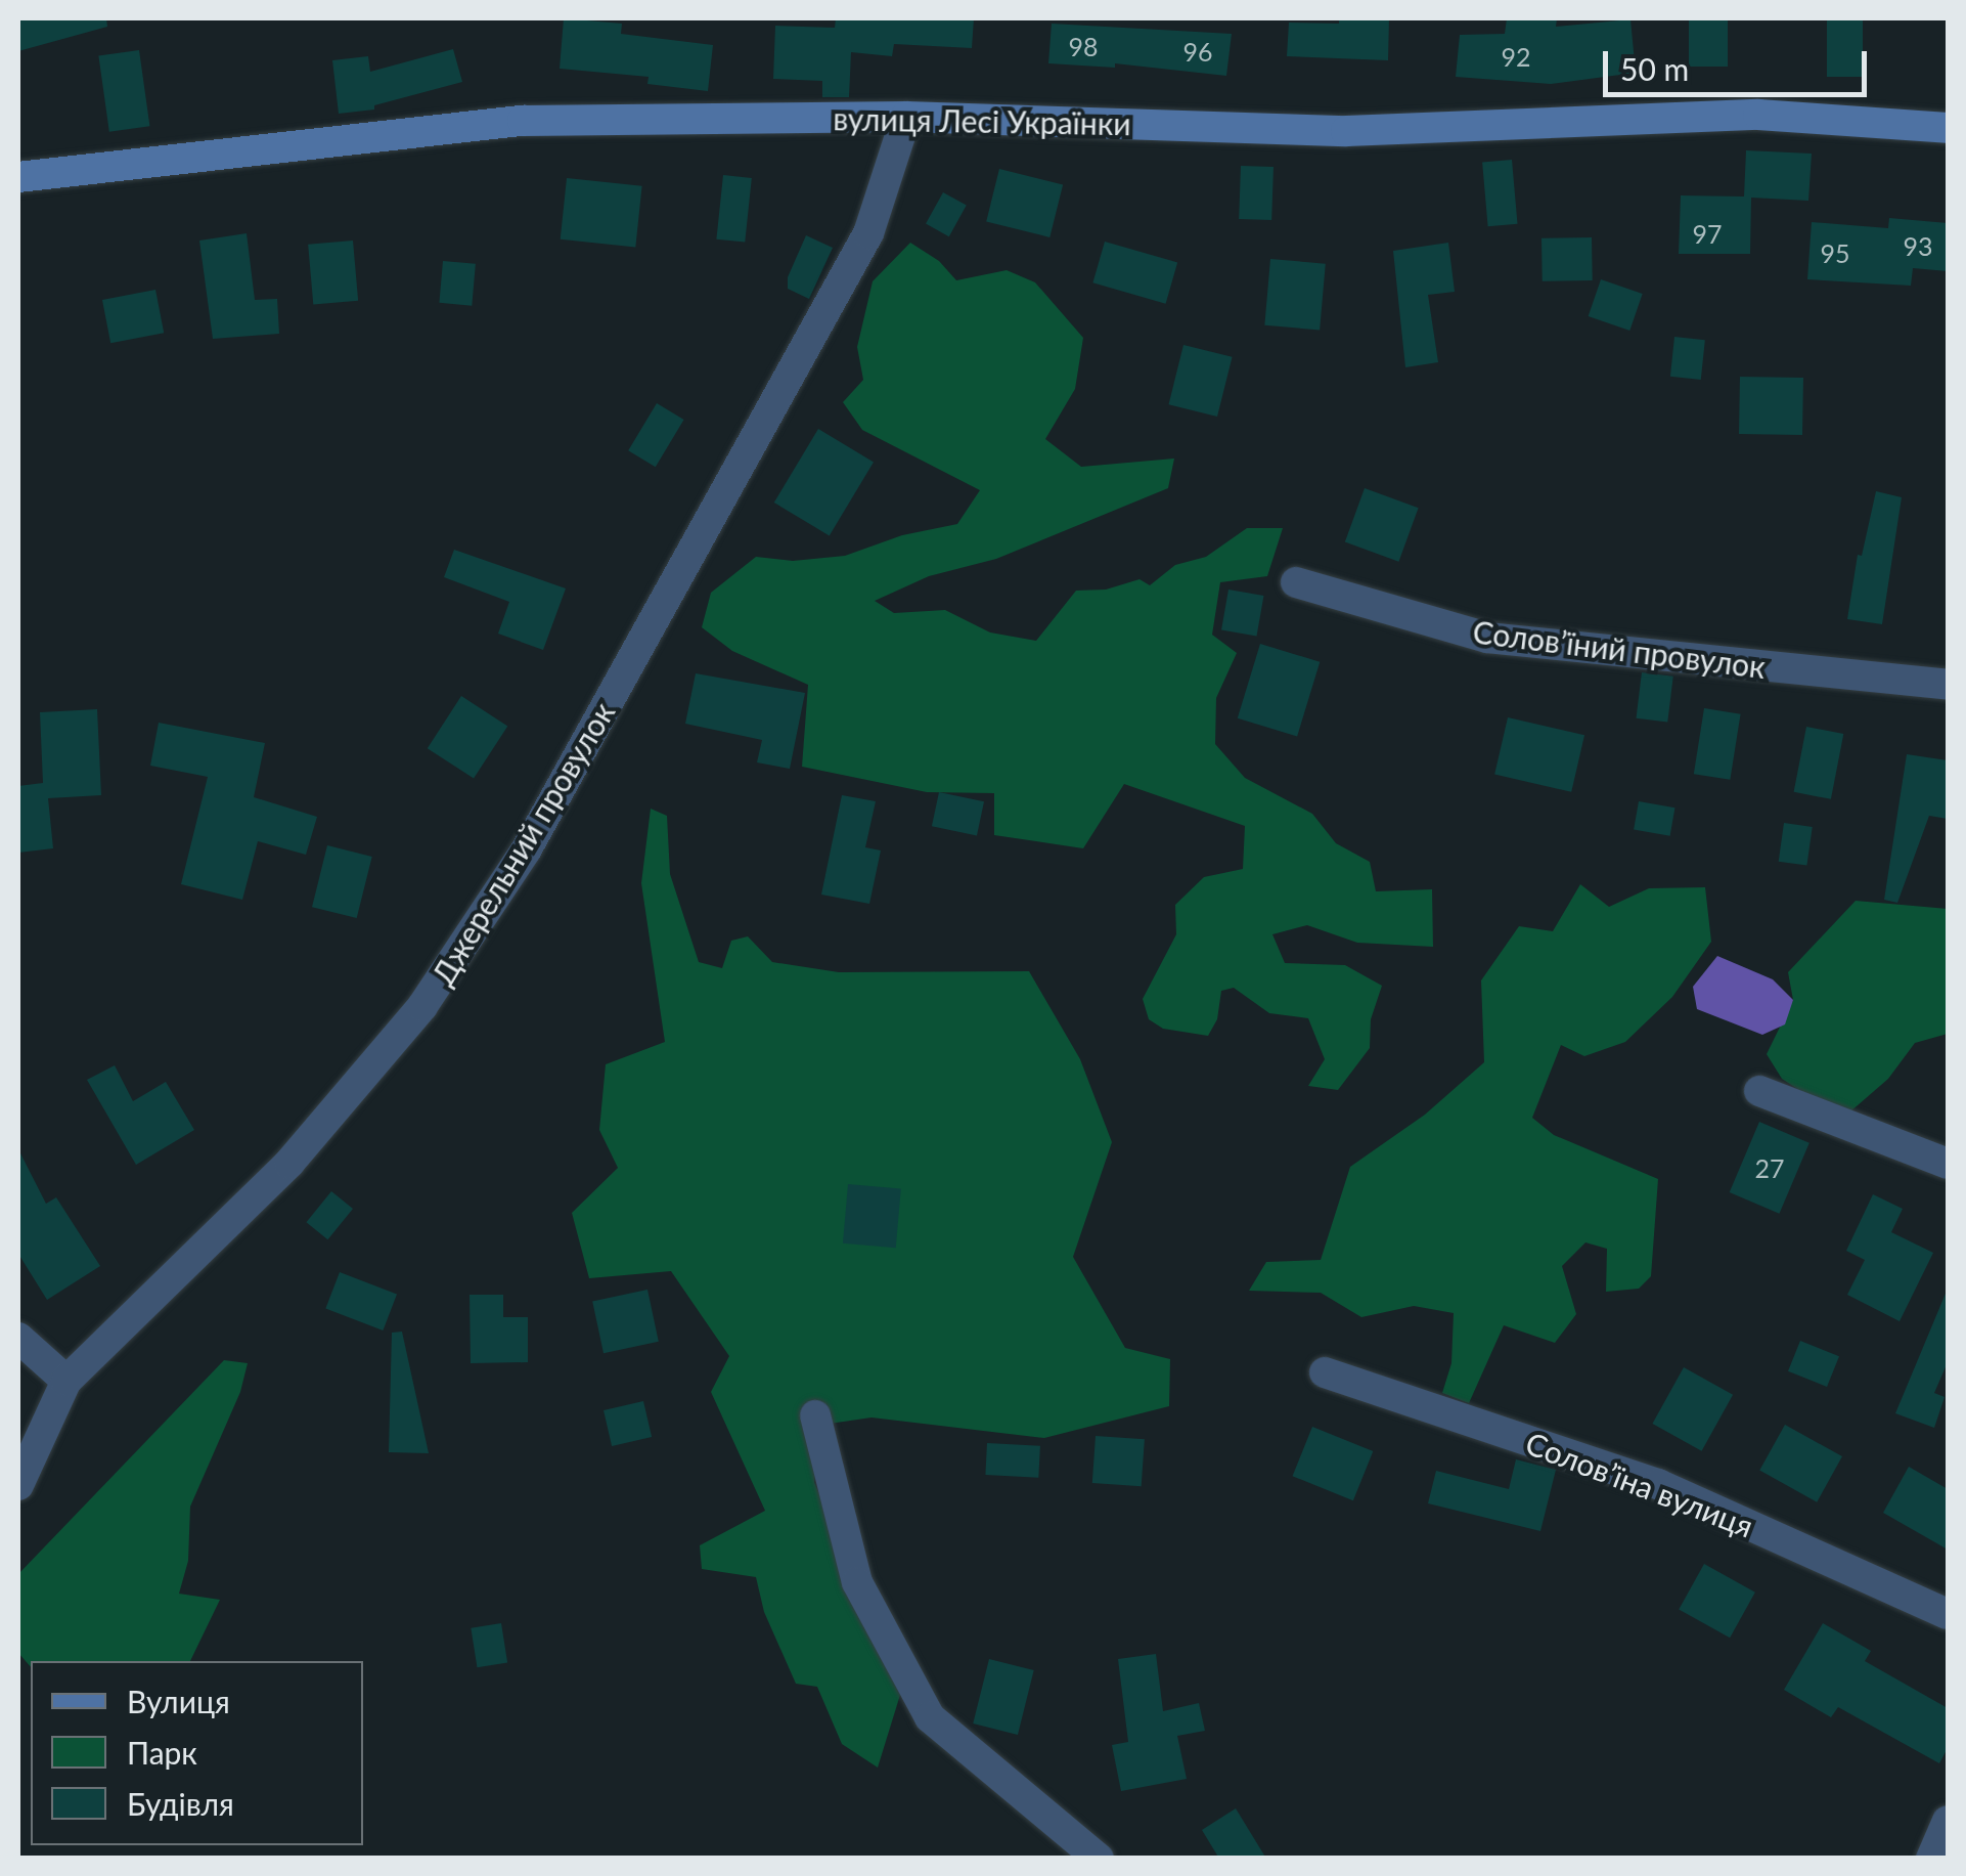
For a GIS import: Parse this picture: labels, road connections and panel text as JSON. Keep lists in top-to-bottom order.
{
  "streets": {
    "street": [
      "вулиця Лесі Українки",
      "Соловʼїний провулок",
      "Джерельний провулок",
      "Соловʼїна вулиця"
    ]
  },
  "crossings": [
    ["вулиця Лесі Українки", "Джерельний провулок"]
  ],
  "house_numbers": [
    "98",
    "96",
    "92",
    "97",
    "93",
    "95",
    "27"
  ],
  "legend": ["Вулиця", "Парк", "Будівля"],
  "scale_bar": "50 m"
}
